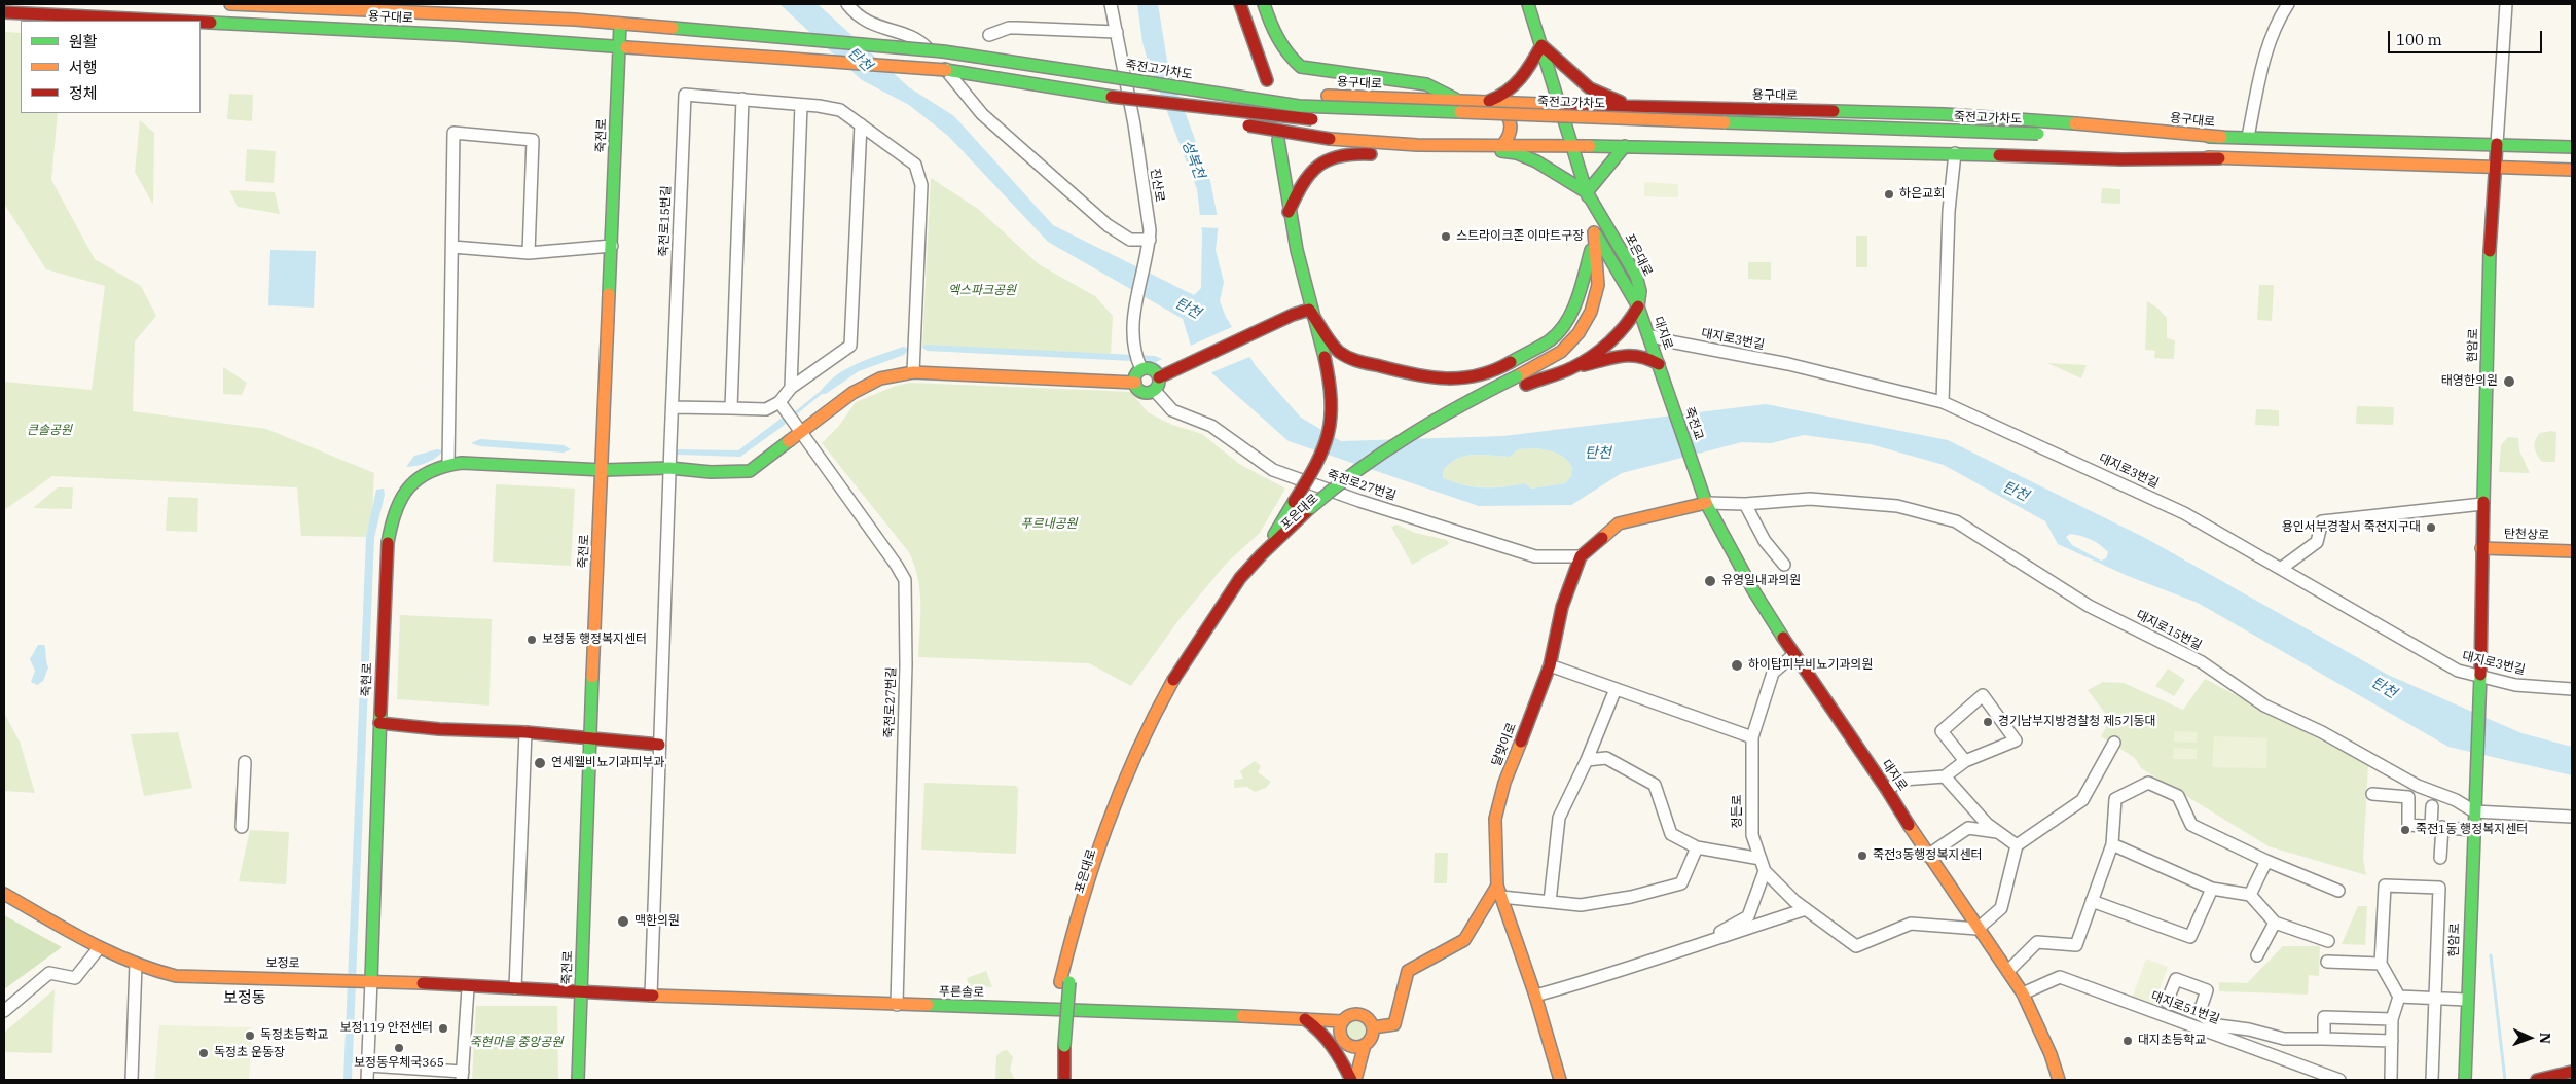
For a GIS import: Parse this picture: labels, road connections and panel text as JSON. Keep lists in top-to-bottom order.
{
  "streets": {
    "main road": [
      "용구대로",
      "죽전고가차도",
      "죽전로",
      "포은대로",
      "대지로",
      "현암로",
      "죽전교",
      "탄천상로",
      "죽현로",
      "달맞이로",
      "보정로",
      "푸른솔로"
    ],
    "street": [
      "진산로",
      "죽전로15번길",
      "대지로3번길",
      "죽전로27번길",
      "대지로15번길",
      "정든로",
      "대지로51번길"
    ]
  },
  "crossings": [
    ["용구대로", "죽전고가차도"],
    ["용구대로", "죽전로"],
    ["용구대로", "포은대로"],
    ["용구대로", "현암로"],
    ["죽전로", "죽현로"],
    ["죽전로", "보정로"],
    ["죽전로", "푸른솔로"],
    ["진산로", "죽전로27번길"],
    ["죽전로15번길", "푸른솔로"],
    ["포은대로", "대지로"],
    ["대지로", "대지로3번길"],
    ["대지로", "죽전교"],
    ["대지로", "대지로15번길"],
    ["대지로", "달맞이로"],
    ["대지로", "정든로"],
    ["대지로", "대지로51번길"],
    ["대지로3번길", "현암로"],
    ["현암로", "탄천상로"],
    ["현암로", "대지로15번길"],
    ["죽전로27번길", "달맞이로"],
    ["죽전로27번길", "푸른솔로"],
    ["대지로15번길", "달맞이로"],
    ["죽현로", "보정로"],
    ["보정로", "푸른솔로"]
  ],
  "districts": ["보정동"],
  "water": ["탄천", "성복천"],
  "parks": [
    "엑스파크공원",
    "큰솔공원",
    "푸르내공원",
    "죽현마을 중앙공원"
  ],
  "places": [
    "하은교회",
    "스트라이크존 이마트구장",
    "태영한의원",
    "용인서부경찰서 죽전지구대",
    "유영일내과의원",
    "보정동 행정복지센터",
    "하이탑피부비뇨기과의원",
    "경기남부지방경찰청 제5기동대",
    "연세웰비뇨기과피부과",
    "죽전1동 행정복지센터",
    "죽전3동행정복지센터",
    "맥한의원",
    "보정119 안전센터",
    "독정초등학교",
    "대지초등학교",
    "보정동우체국365",
    "독정초 운동장"
  ],
  "legend": ["원활", "서행", "정체"],
  "scale_bar": "100 m",
  "north": "right"
}
